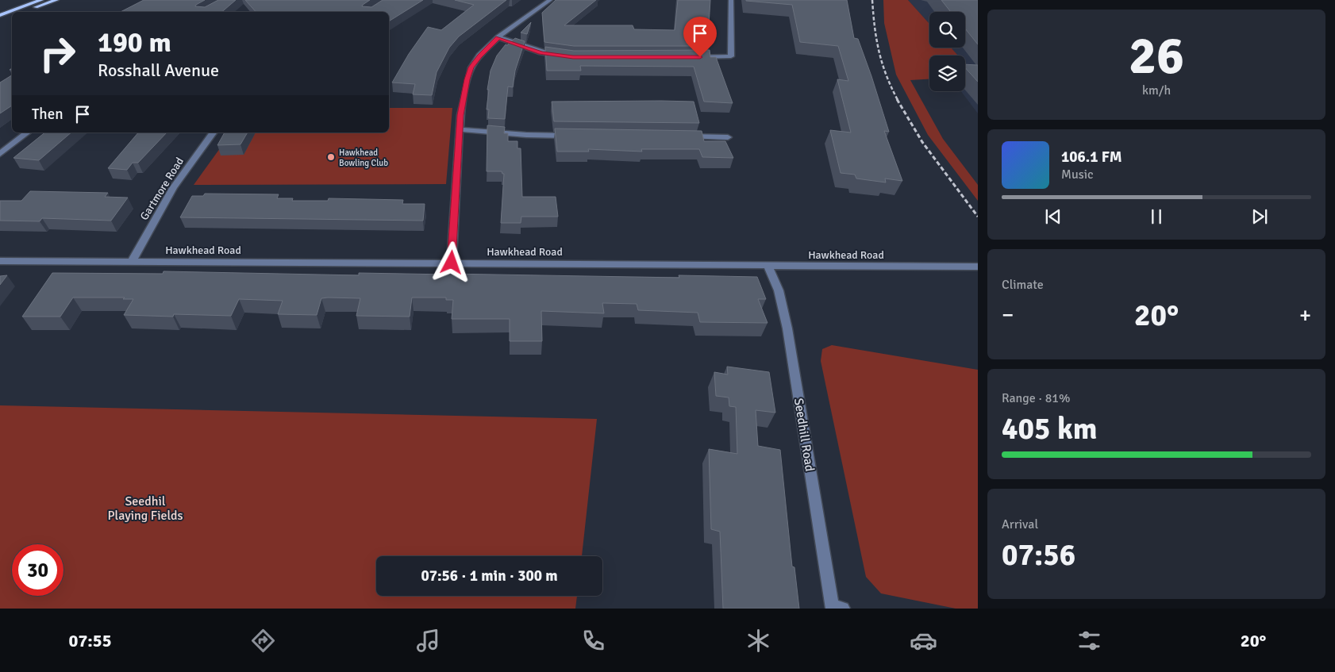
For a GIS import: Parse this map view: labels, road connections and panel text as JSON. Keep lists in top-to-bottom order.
{
  "streets": {
    "street": ["Gartmore Road", "Hawkhead Road", "Seedhill Road"]
  },
  "crossings": [
    ["Gartmore Road", "Hawkhead Road"],
    ["Hawkhead Road", "Seedhill Road"]
  ],
  "parks": ["Seedhil Playing Fields"],
  "places": ["Hawkhead Bowling Club"],
  "page": {
    "tile": [
      ["26", "km/h"],
      "Climate",
      ["Range · 81%", "405 km"],
      ["Arrival", "07:56"]
    ],
    "turn": ["190 m", "Rosshall Avenue"],
    "then": "Then",
    "song": ["106.1 FM", "Music"],
    "heat": ["−", "20°", "+"],
    "limit": "30",
    "trip": "07:56 · 1 min · 300 m",
    "tabs": ["07:55", "20°"]
  }
}
